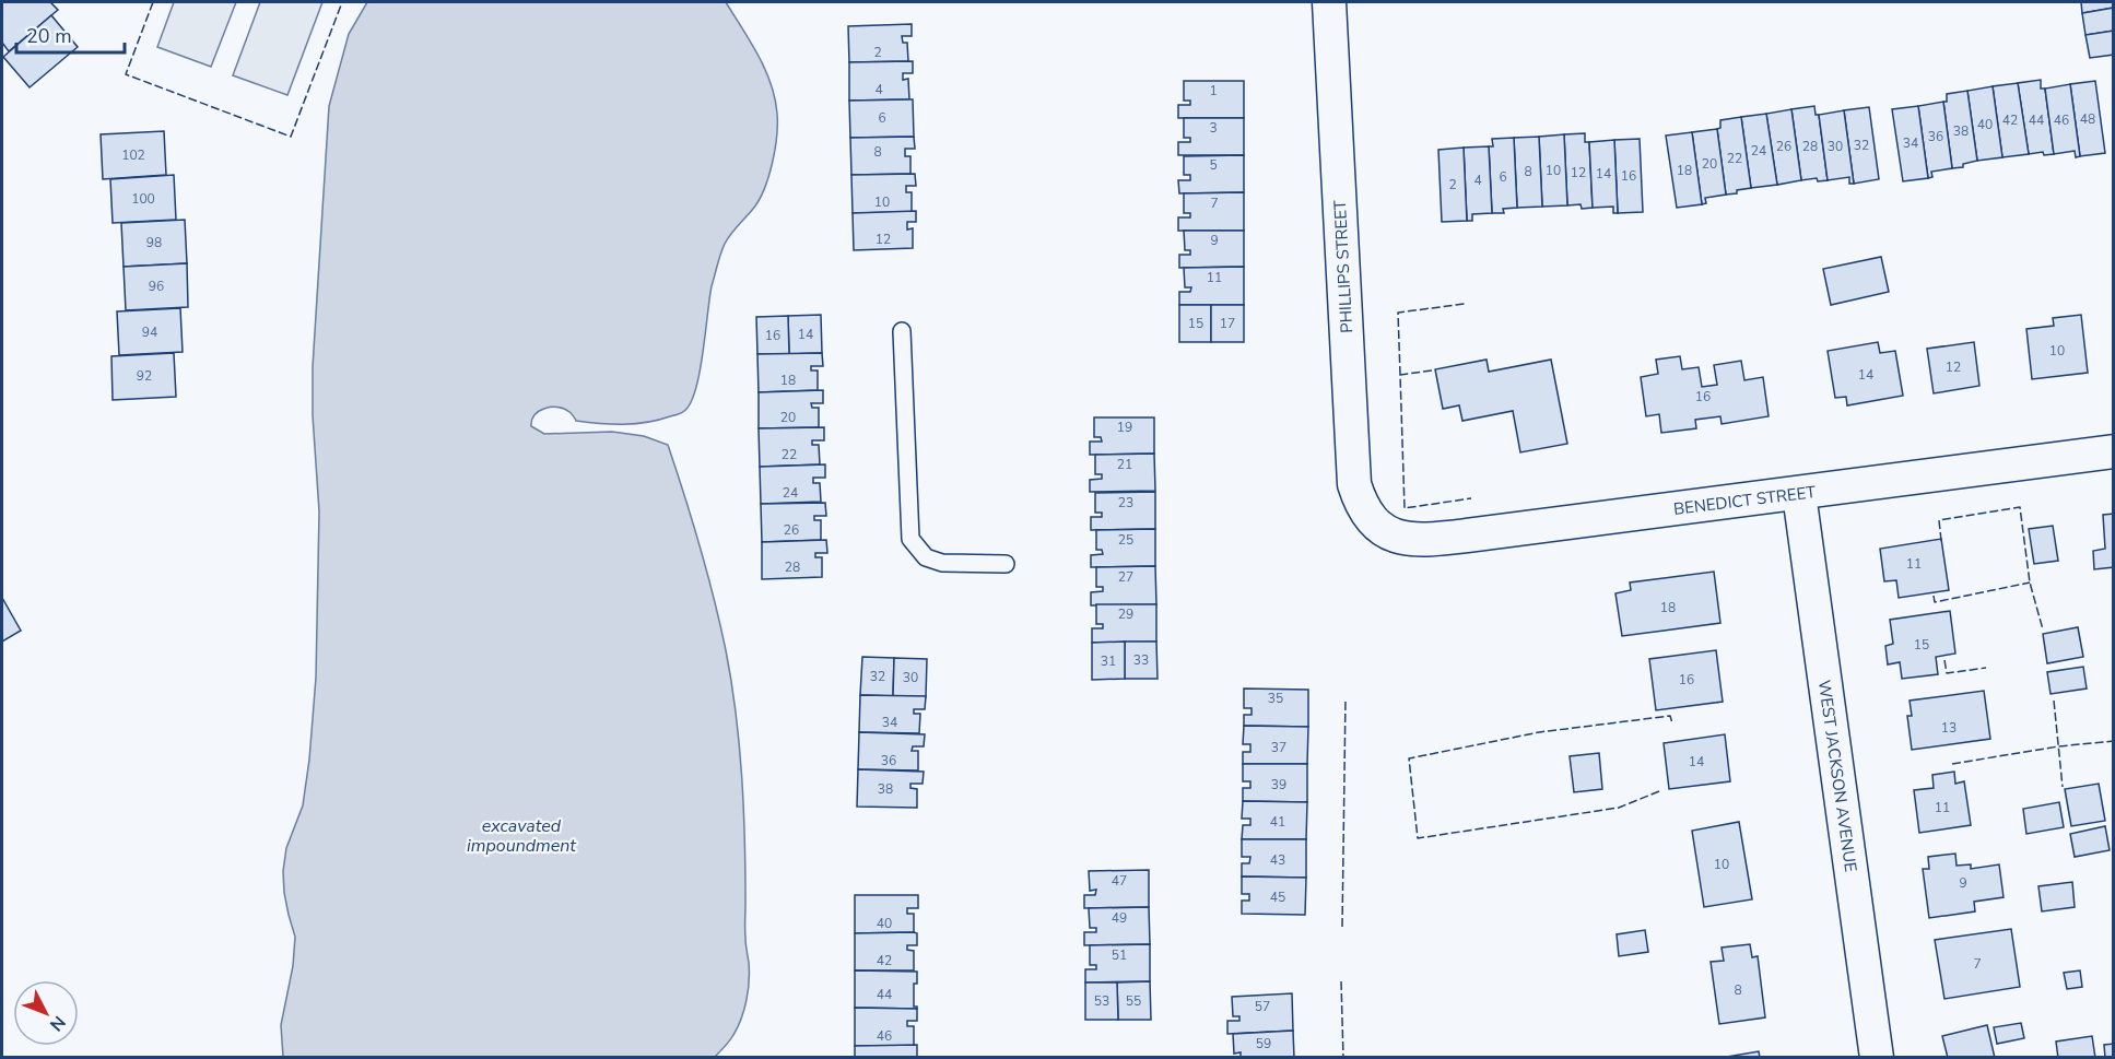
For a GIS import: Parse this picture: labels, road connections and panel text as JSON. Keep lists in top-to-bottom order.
{
  "streets": {
    "street": ["PHILLIPS STREET", "BENEDICT STREET", "WEST JACKSON AVENUE"]
  },
  "crossings": [
    ["PHILLIPS STREET", "BENEDICT STREET"],
    ["BENEDICT STREET", "WEST JACKSON AVENUE"]
  ],
  "water": ["excavated impoundment"],
  "house_numbers": [
    "2",
    "4",
    "1",
    "6",
    "48",
    "42",
    "44",
    "46",
    "40",
    "3",
    "38",
    "36",
    "34",
    "32",
    "26",
    "28",
    "30",
    "24",
    "8",
    "102",
    "22",
    "20",
    "5",
    "10",
    "18",
    "8",
    "12",
    "14",
    "16",
    "6",
    "4",
    "2",
    "100",
    "10",
    "7",
    "12",
    "9",
    "98",
    "11",
    "96",
    "15",
    "17",
    "94",
    "14",
    "16",
    "10",
    "12",
    "14",
    "92",
    "18",
    "16",
    "20",
    "19",
    "22",
    "21",
    "24",
    "23",
    "26",
    "25",
    "11",
    "28",
    "27",
    "18",
    "29",
    "15",
    "33",
    "31",
    "32",
    "30",
    "16",
    "35",
    "34",
    "13",
    "37",
    "36",
    "14",
    "39",
    "38",
    "11",
    "41",
    "43",
    "10",
    "47",
    "9",
    "45",
    "49",
    "40",
    "51",
    "42",
    "7",
    "8",
    "44",
    "53",
    "55",
    "57",
    "46",
    "59"
  ],
  "scale_bar": "20 m",
  "north": "bottom right"
}
